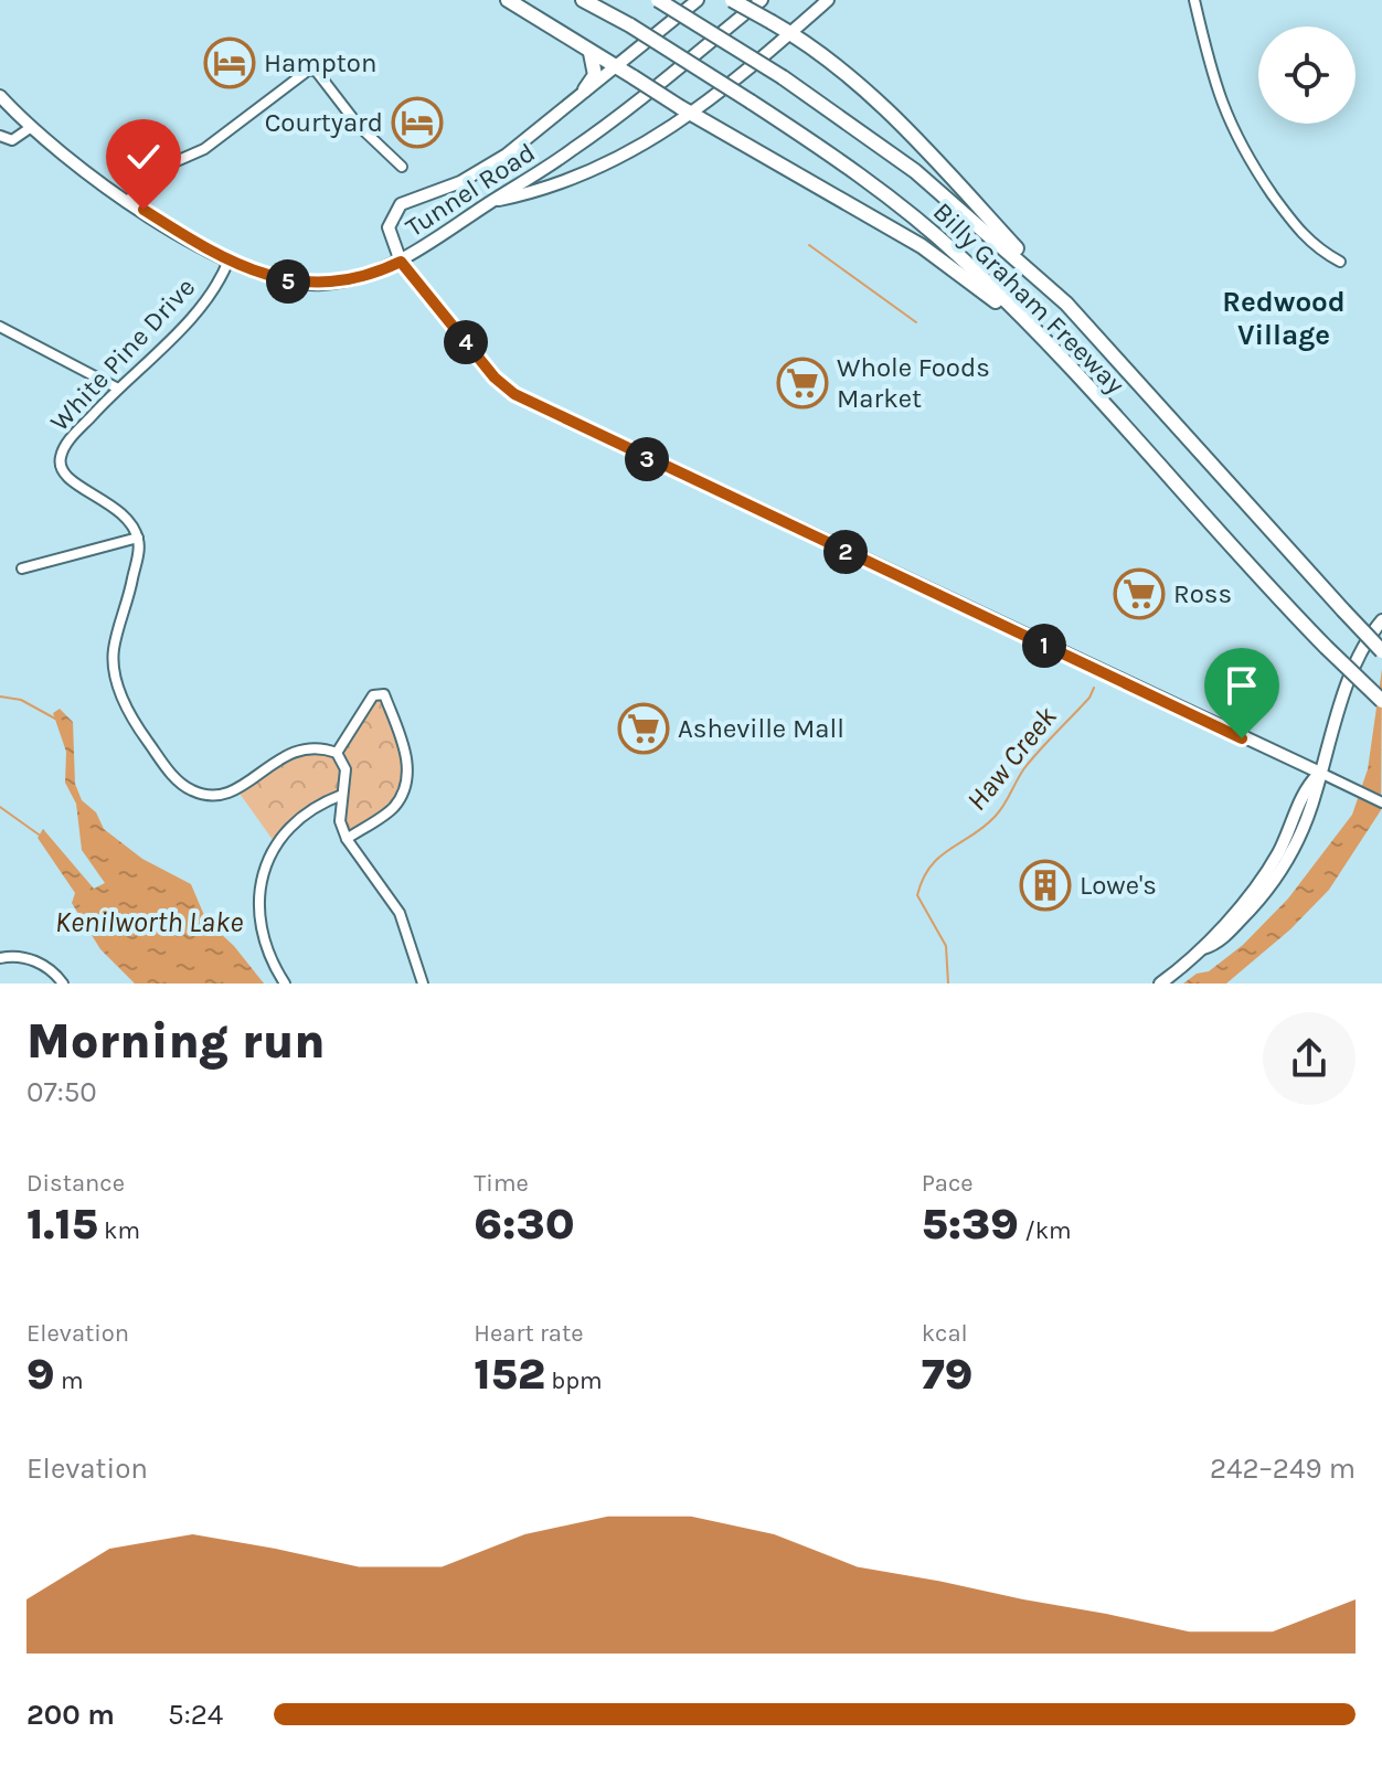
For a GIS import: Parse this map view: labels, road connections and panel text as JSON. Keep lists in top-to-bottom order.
{
  "streets": {
    "highway": ["Billy Graham Freeway"],
    "main road": ["Tunnel Road"],
    "street": ["White Pine Drive"]
  },
  "crossings": [
    ["Tunnel Road", "White Pine Drive"]
  ],
  "districts": ["Redwood Village"],
  "water": ["Haw Creek", "Kenilworth Lake"],
  "places": {
    "hotel": ["Hampton", "Courtyard"],
    "supermarket": ["Whole Foods Market", "Ross", "Asheville Mall"],
    "building": ["Lowe's"]
  },
  "page": {
    "pins": [
      "5",
      "4",
      "3",
      "2",
      "1"
    ],
    "heading": ["Morning run", "07:50"],
    "stats": [
      ["Distance", "1.15 km"],
      ["Time", "6:30"],
      ["Pace", "5:39 /km"],
      ["Elevation", "9 m"],
      ["Heart rate", "152 bpm"],
      ["kcal", "79"]
    ],
    "chart": ["Elevation", "242–249 m"],
    "list": [
      {
        "name": "200 m",
        "note": "5:24"
      }
    ]
  }
}
